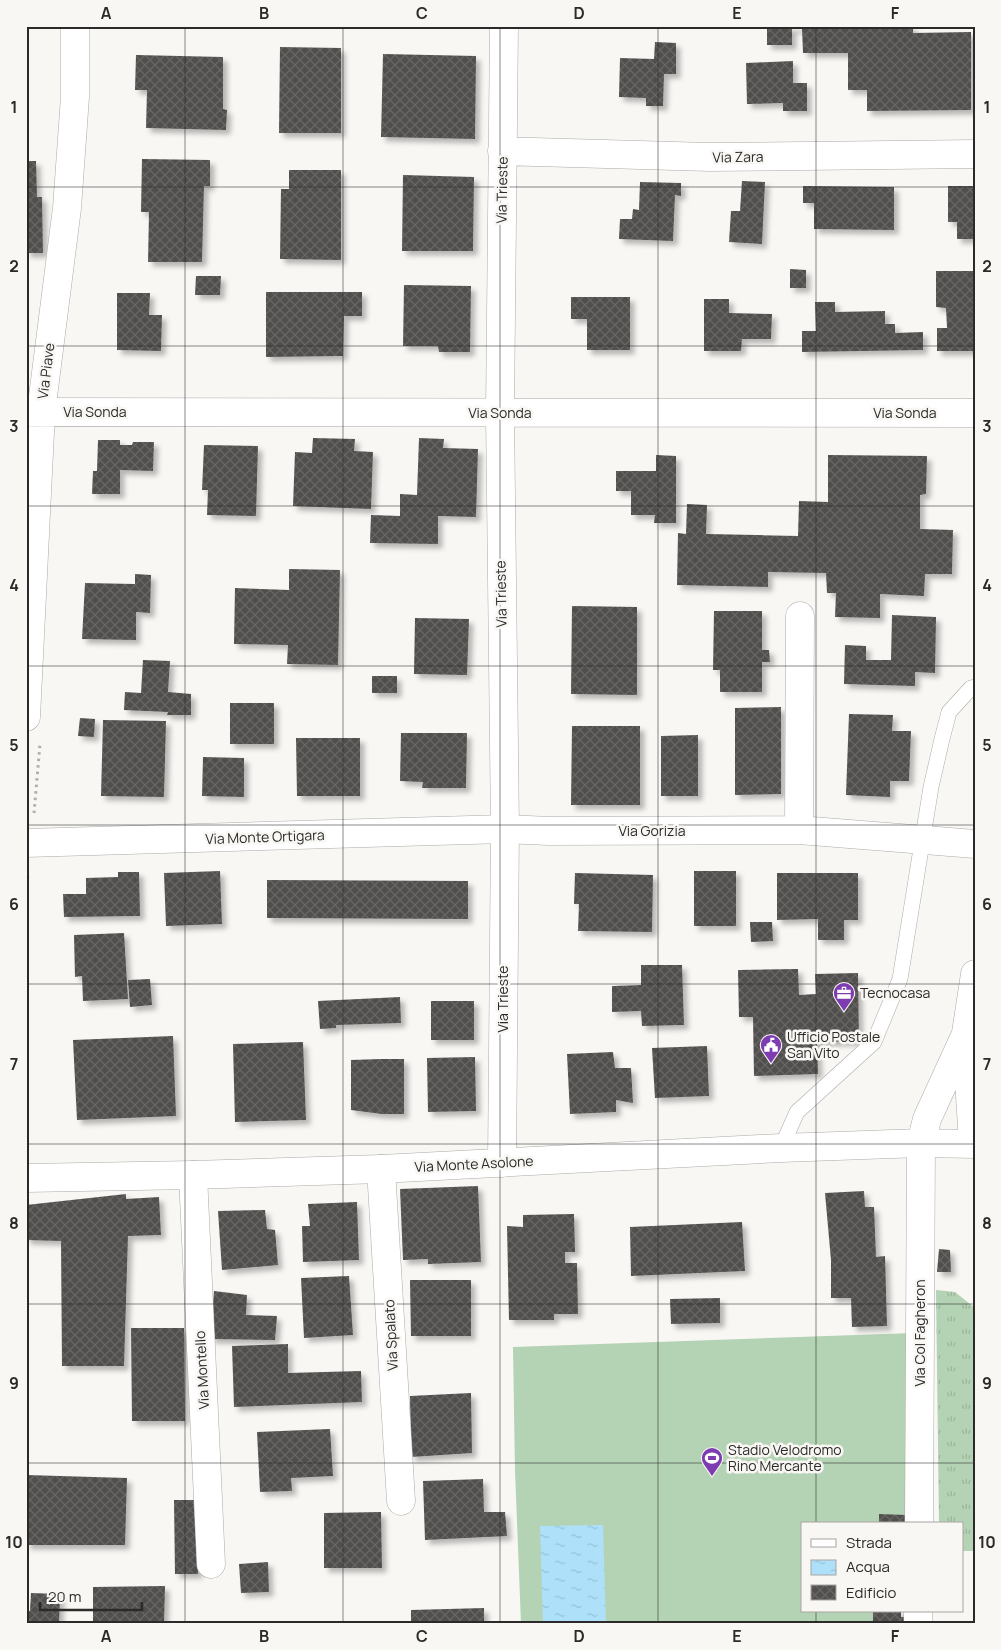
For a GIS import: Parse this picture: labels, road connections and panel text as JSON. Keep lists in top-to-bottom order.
{
  "streets": {
    "street": [
      "Via Zara",
      "Via Trieste",
      "Via Piave",
      "Via Sonda",
      "Via Gorizia",
      "Via Monte Ortigara",
      "Via Monte Asolone",
      "Via Col Fagheron",
      "Via Spalato",
      "Via Montello"
    ]
  },
  "crossings": [
    ["Via Zara", "Via Trieste"],
    ["Via Trieste", "Via Sonda"],
    ["Via Trieste", "Via Gorizia"],
    ["Via Trieste", "Via Monte Ortigara"],
    ["Via Trieste", "Via Monte Asolone"],
    ["Via Piave", "Via Sonda"],
    ["Via Gorizia", "Via Monte Ortigara"],
    ["Via Monte Asolone", "Via Col Fagheron"],
    ["Via Monte Asolone", "Via Spalato"],
    ["Via Monte Asolone", "Via Montello"]
  ],
  "places": {
    "office": ["Tecnocasa"],
    "public building": ["Ufficio Postale San Vito"],
    "sports": ["Stadio Velodromo Rino Mercante"]
  },
  "legend": ["Strada", "Acqua", "Edificio"],
  "scale_bar": "20 m",
  "grid": {
    "columns": [
      "A",
      "B",
      "C",
      "D",
      "E",
      "F"
    ],
    "rows": [
      "1",
      "2",
      "3",
      "4",
      "5",
      "6",
      "7",
      "8",
      "9",
      "10"
    ]
  }
}
